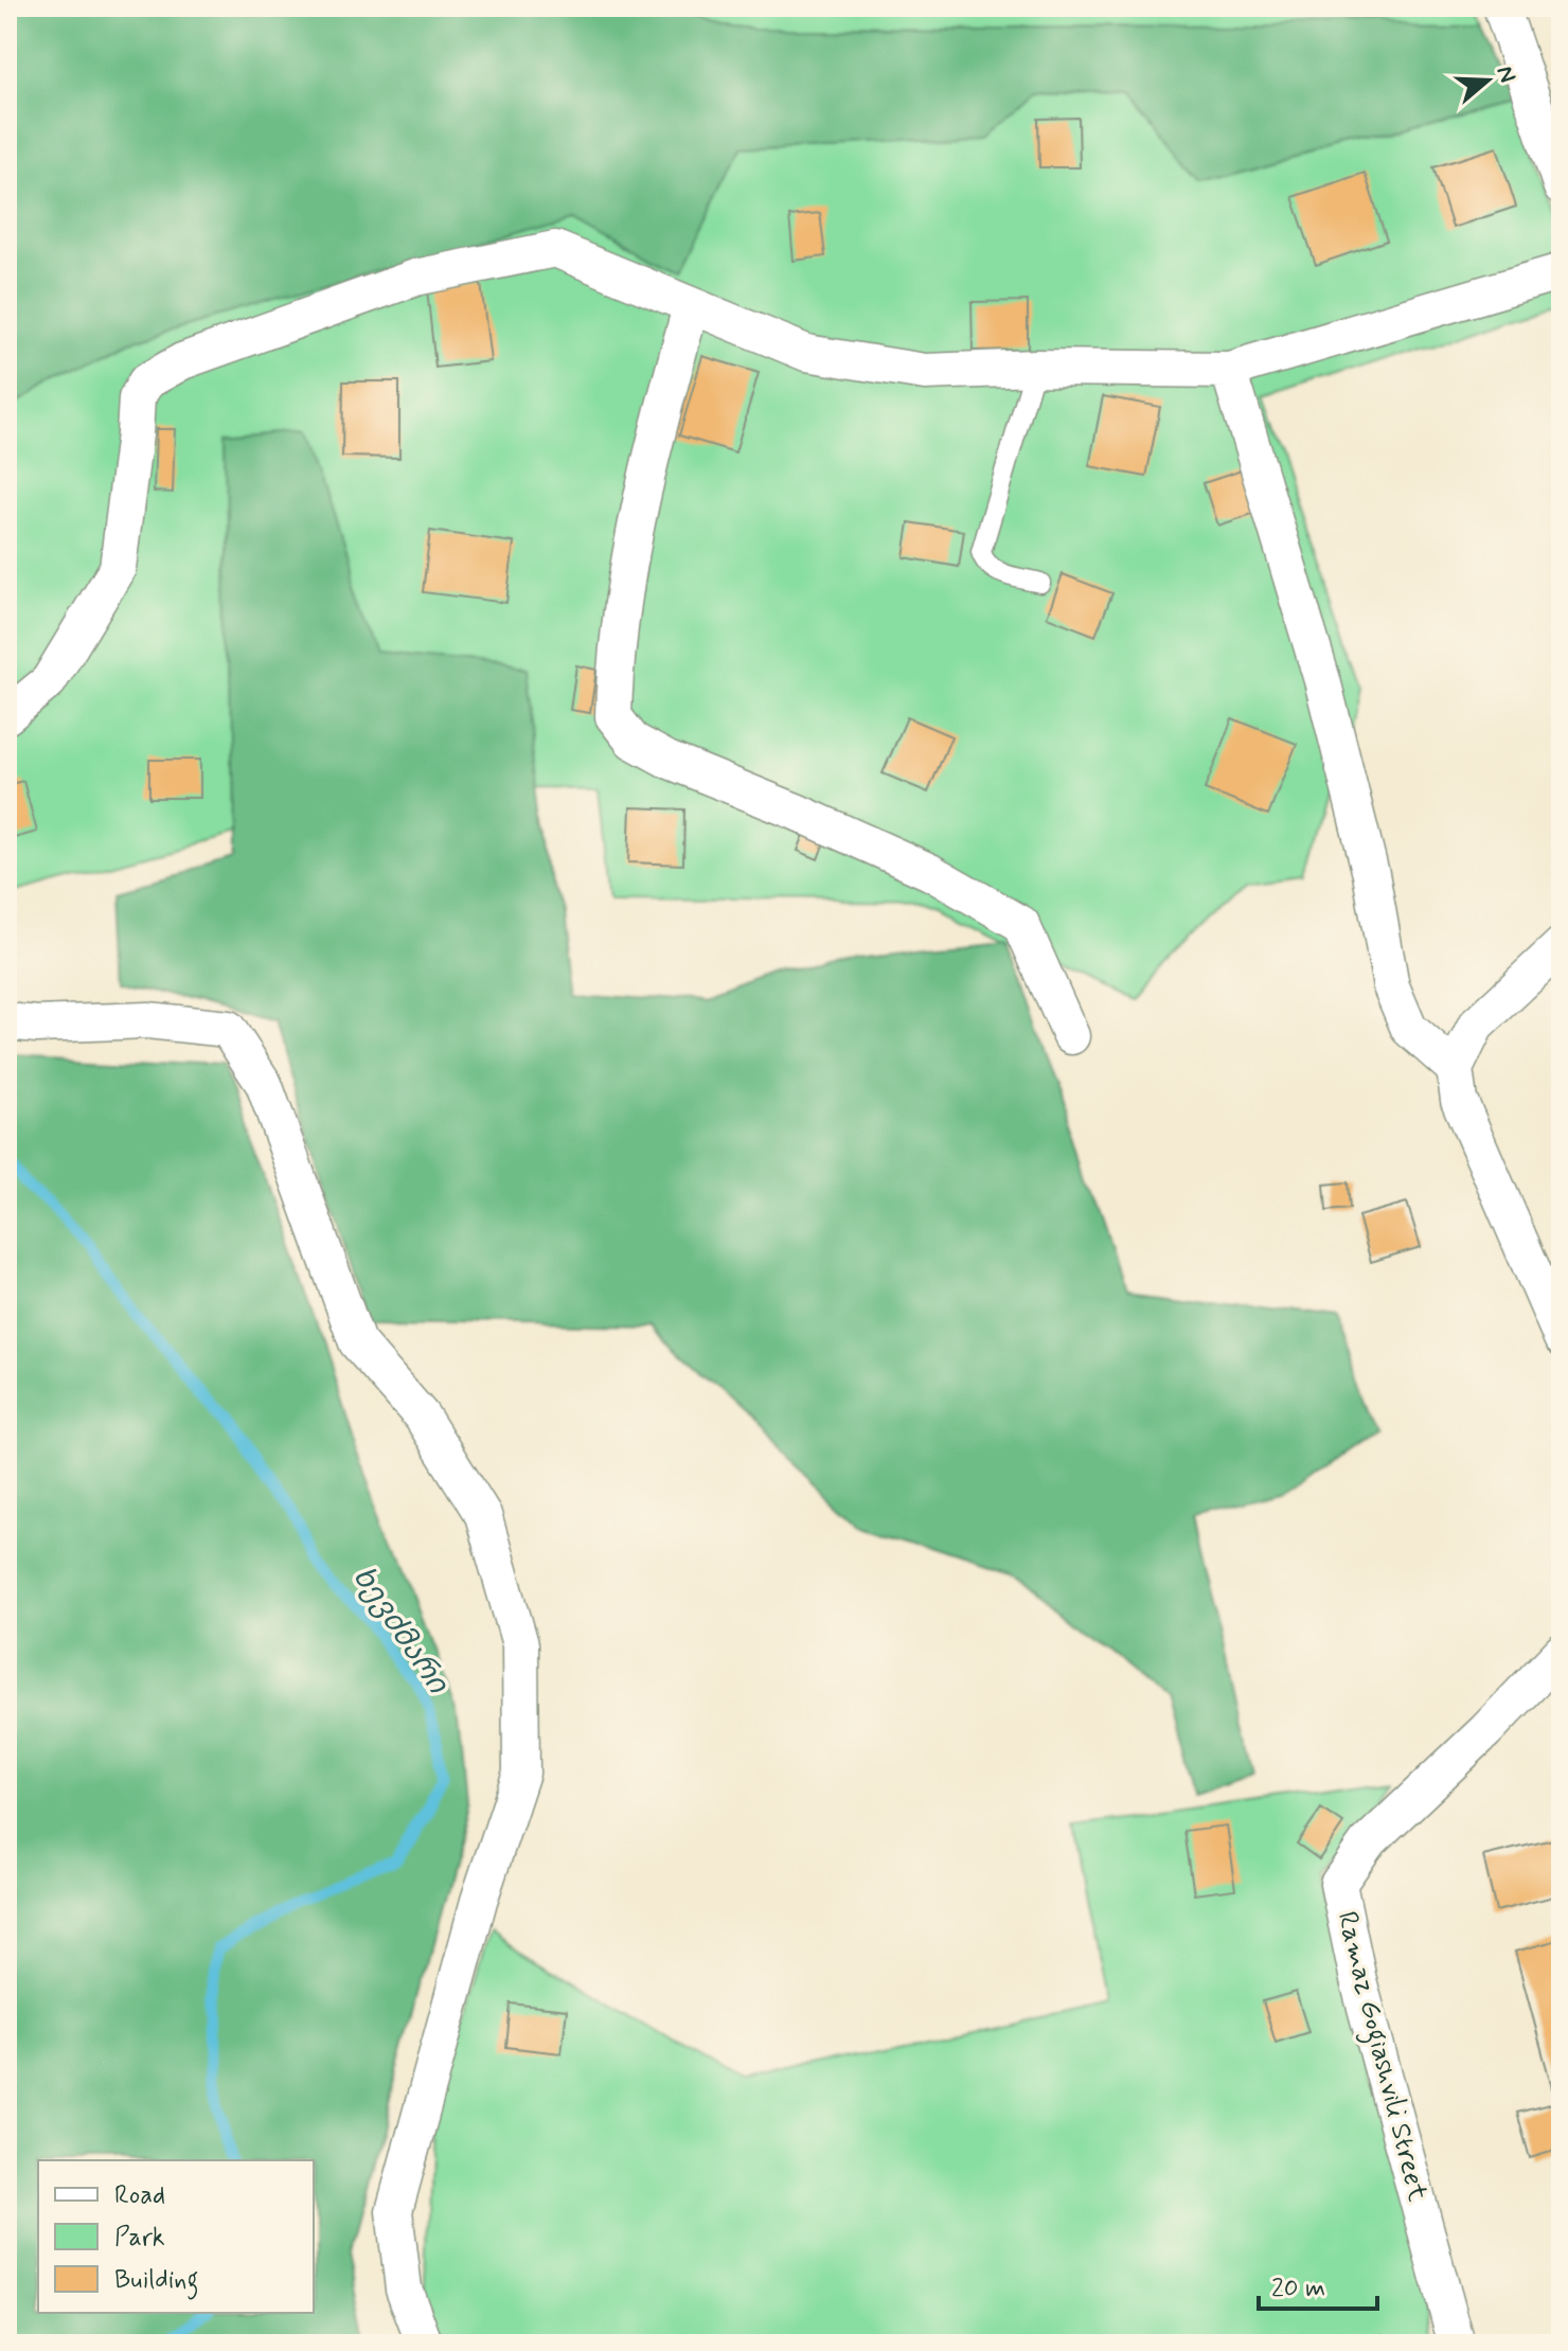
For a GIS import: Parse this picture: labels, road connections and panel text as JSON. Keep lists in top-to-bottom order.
{
  "streets": {
    "street": ["Ramaz Gogiashvili Street"]
  },
  "water": ["ხევძმარი"],
  "legend": ["Road", "Park", "Building"],
  "scale_bar": "20 m",
  "north": "right"
}
